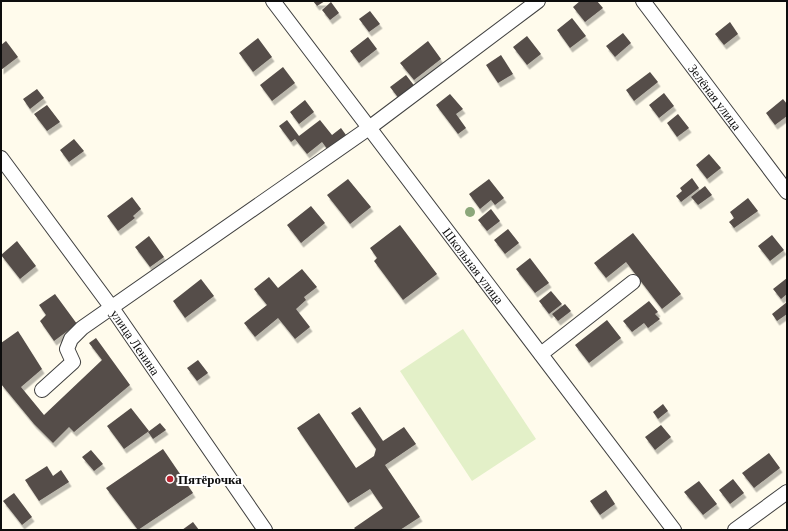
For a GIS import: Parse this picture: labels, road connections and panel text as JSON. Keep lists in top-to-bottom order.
{
  "streets": {
    "street": ["Зелёная улица", "Школьная улица", "улица Ленина"]
  },
  "places": ["Пятёрочка"]
}
